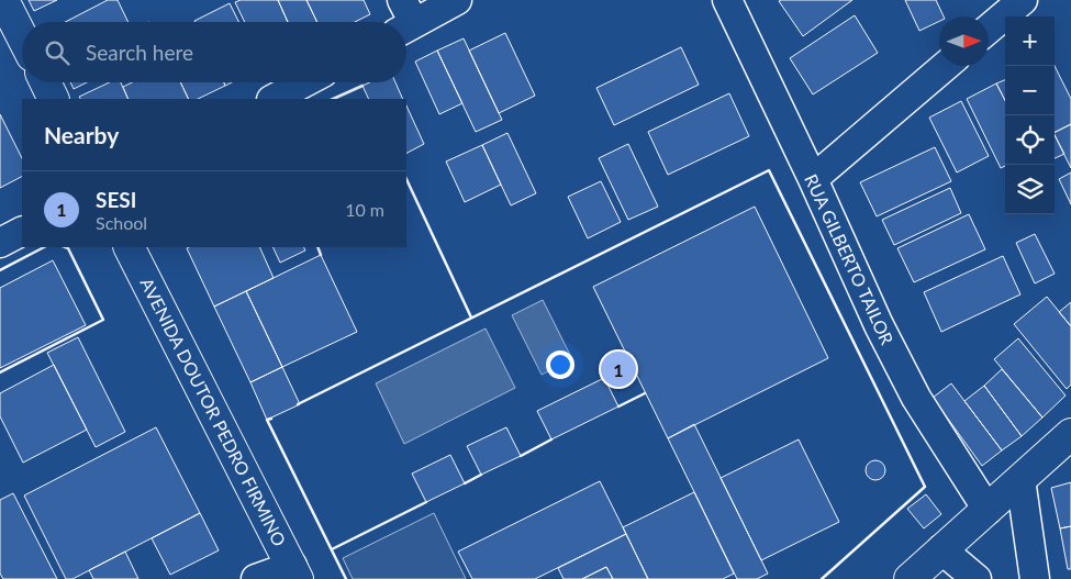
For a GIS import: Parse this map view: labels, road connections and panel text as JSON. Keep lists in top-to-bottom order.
{
  "streets": {
    "main road": ["AVENIDA DOUTOR PEDRO FIRMINO"],
    "street": ["RUA GILBERTO TAILOR"]
  },
  "north": "right",
  "page": {
    "map_buttons": ["+", "−"],
    "search": "Search here",
    "heading": "Nearby",
    "list": [
      {
        "mark": "1",
        "name": "SESI",
        "note": "School",
        "value": "10 m"
      }
    ],
    "pins": "1"
  }
}
